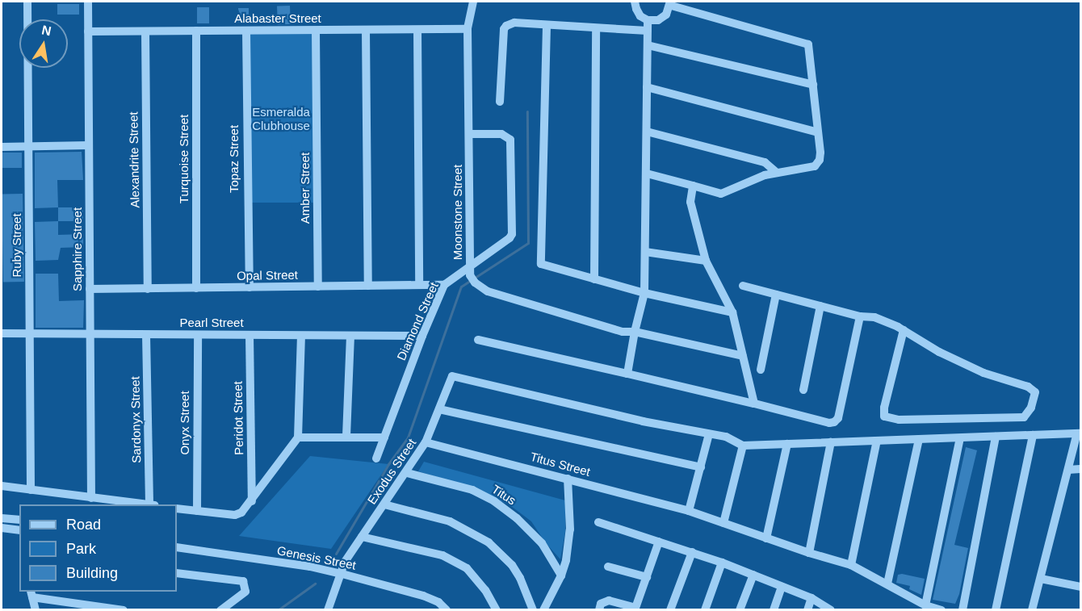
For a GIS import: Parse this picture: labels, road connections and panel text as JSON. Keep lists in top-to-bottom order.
{
  "streets": {
    "street": [
      "Alabaster Street",
      "Turquoise Street",
      "Topaz Street",
      "Alexandrite Street",
      "Amber Street",
      "Moonstone Street",
      "Ruby Street",
      "Sapphire Street",
      "Opal Street",
      "Diamond Street",
      "Pearl Street",
      "Peridot Street",
      "Sardonyx Street",
      "Onyx Street",
      "Titus Street",
      "Exodus Street",
      "Titus",
      "Genesis Street"
    ]
  },
  "crossings": [
    ["Alabaster Street", "Turquoise Street"],
    ["Alabaster Street", "Topaz Street"],
    ["Alabaster Street", "Alexandrite Street"],
    ["Alabaster Street", "Amber Street"],
    ["Alabaster Street", "Moonstone Street"],
    ["Alabaster Street", "Sapphire Street"],
    ["Turquoise Street", "Opal Street"],
    ["Topaz Street", "Opal Street"],
    ["Alexandrite Street", "Opal Street"],
    ["Amber Street", "Opal Street"],
    ["Moonstone Street", "Diamond Street"],
    ["Ruby Street", "Pearl Street"],
    ["Sapphire Street", "Opal Street"],
    ["Sapphire Street", "Pearl Street"],
    ["Opal Street", "Diamond Street"],
    ["Diamond Street", "Pearl Street"],
    ["Pearl Street", "Peridot Street"],
    ["Pearl Street", "Sardonyx Street"],
    ["Pearl Street", "Onyx Street"],
    ["Titus Street", "Exodus Street"],
    ["Exodus Street", "Titus"],
    ["Exodus Street", "Genesis Street"]
  ],
  "parks": ["Esmeralda Clubhouse"],
  "legend": ["Road", "Park", "Building"],
  "north": "top"
}
